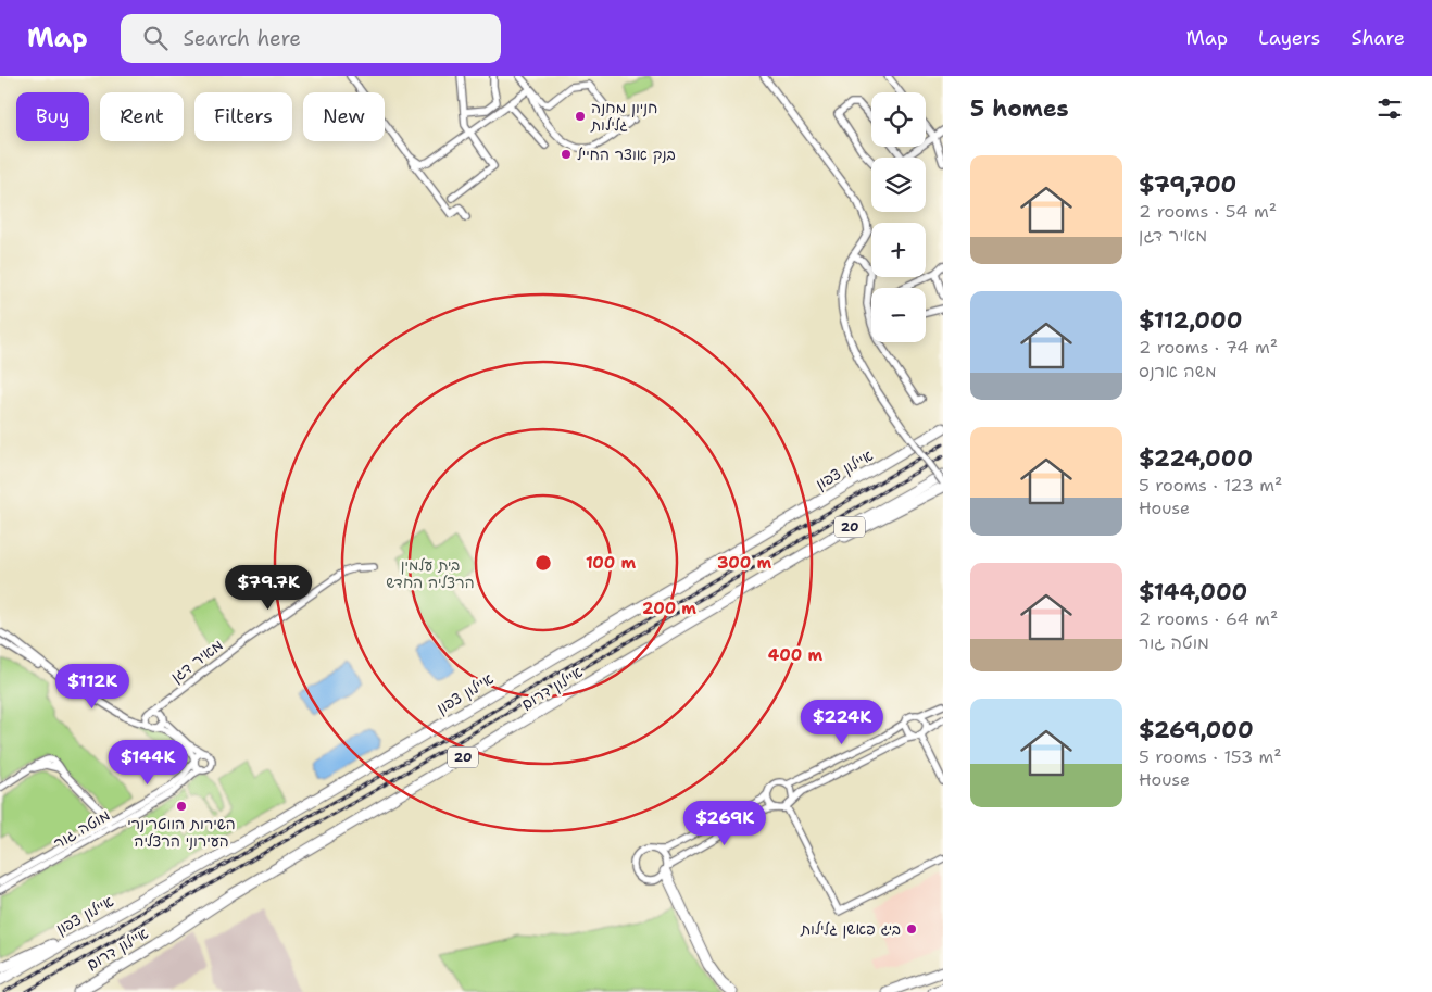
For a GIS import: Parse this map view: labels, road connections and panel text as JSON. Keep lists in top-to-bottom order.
{
  "streets": {
    "highway": ["איילון צפון", "20", "איילון דרום"],
    "street": ["מאיר דגן", "מוטה גור"]
  },
  "parks": ["בית עלמין הרצליה החדש"],
  "places": [
    "חניון מחנה גלילות",
    "בנק אוצר החייל",
    "השירות הווטרינרי העירוני הרצליה",
    "ביג פאשן גלילות"
  ],
  "page": {
    "header": "Map",
    "search": "Search here",
    "nav": ["Map", "Layers", "Share"],
    "heading": "5 homes",
    "map_buttons": ["+", "−"],
    "chip": [
      "Buy",
      "Rent",
      "Filters",
      "New"
    ],
    "list": [
      {
        "name": "$79,700",
        "note": "2 rooms · 54 m² · מאיר דגן"
      },
      {
        "name": "$112,000",
        "note": "2 rooms · 74 m² · משה ארנס"
      },
      {
        "name": "$224,000",
        "note": "5 rooms · 123 m² · House"
      },
      {
        "name": "$144,000",
        "note": "2 rooms · 64 m² · מוטה גור"
      },
      {
        "name": "$269,000",
        "note": "5 rooms · 153 m² · House"
      }
    ],
    "price": [
      "$79.7K",
      "$112K",
      "$224K",
      "$144K",
      "$269K"
    ]
  },
  "rings": [
    "100 m",
    "300 m",
    "200 m",
    "400 m"
  ]
}
